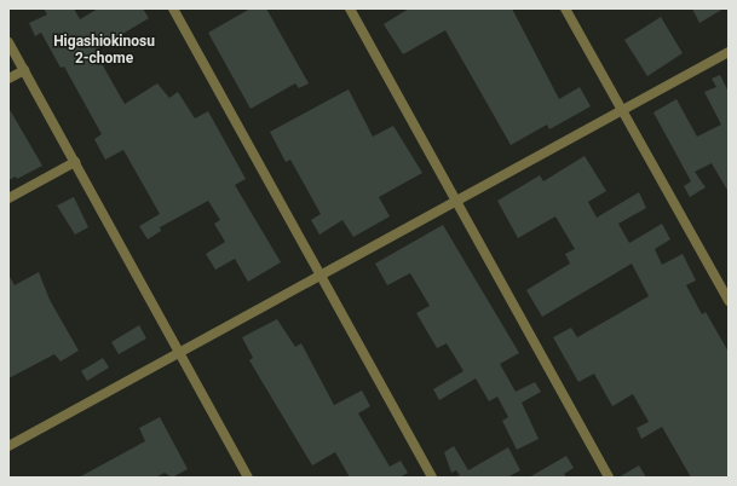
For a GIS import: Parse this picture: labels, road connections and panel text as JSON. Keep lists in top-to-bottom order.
{
  "districts": ["Higashiokinosu 2-chome"]
}
